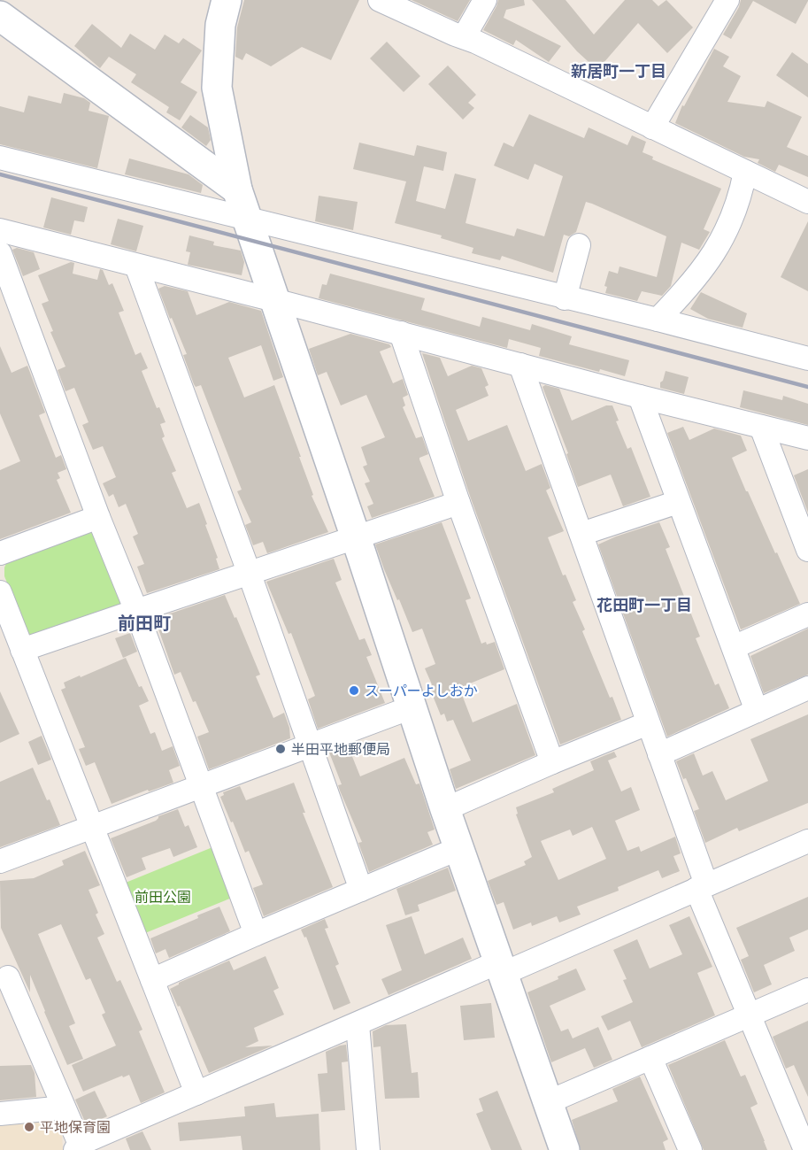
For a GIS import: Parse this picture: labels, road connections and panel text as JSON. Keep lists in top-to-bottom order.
{
  "districts": ["新居町一丁目", "花田町一丁目", "前田町"],
  "parks": ["前田公園"],
  "places": ["スーパーよしおか", "半田平地郵便局", "平地保育園"]
}
